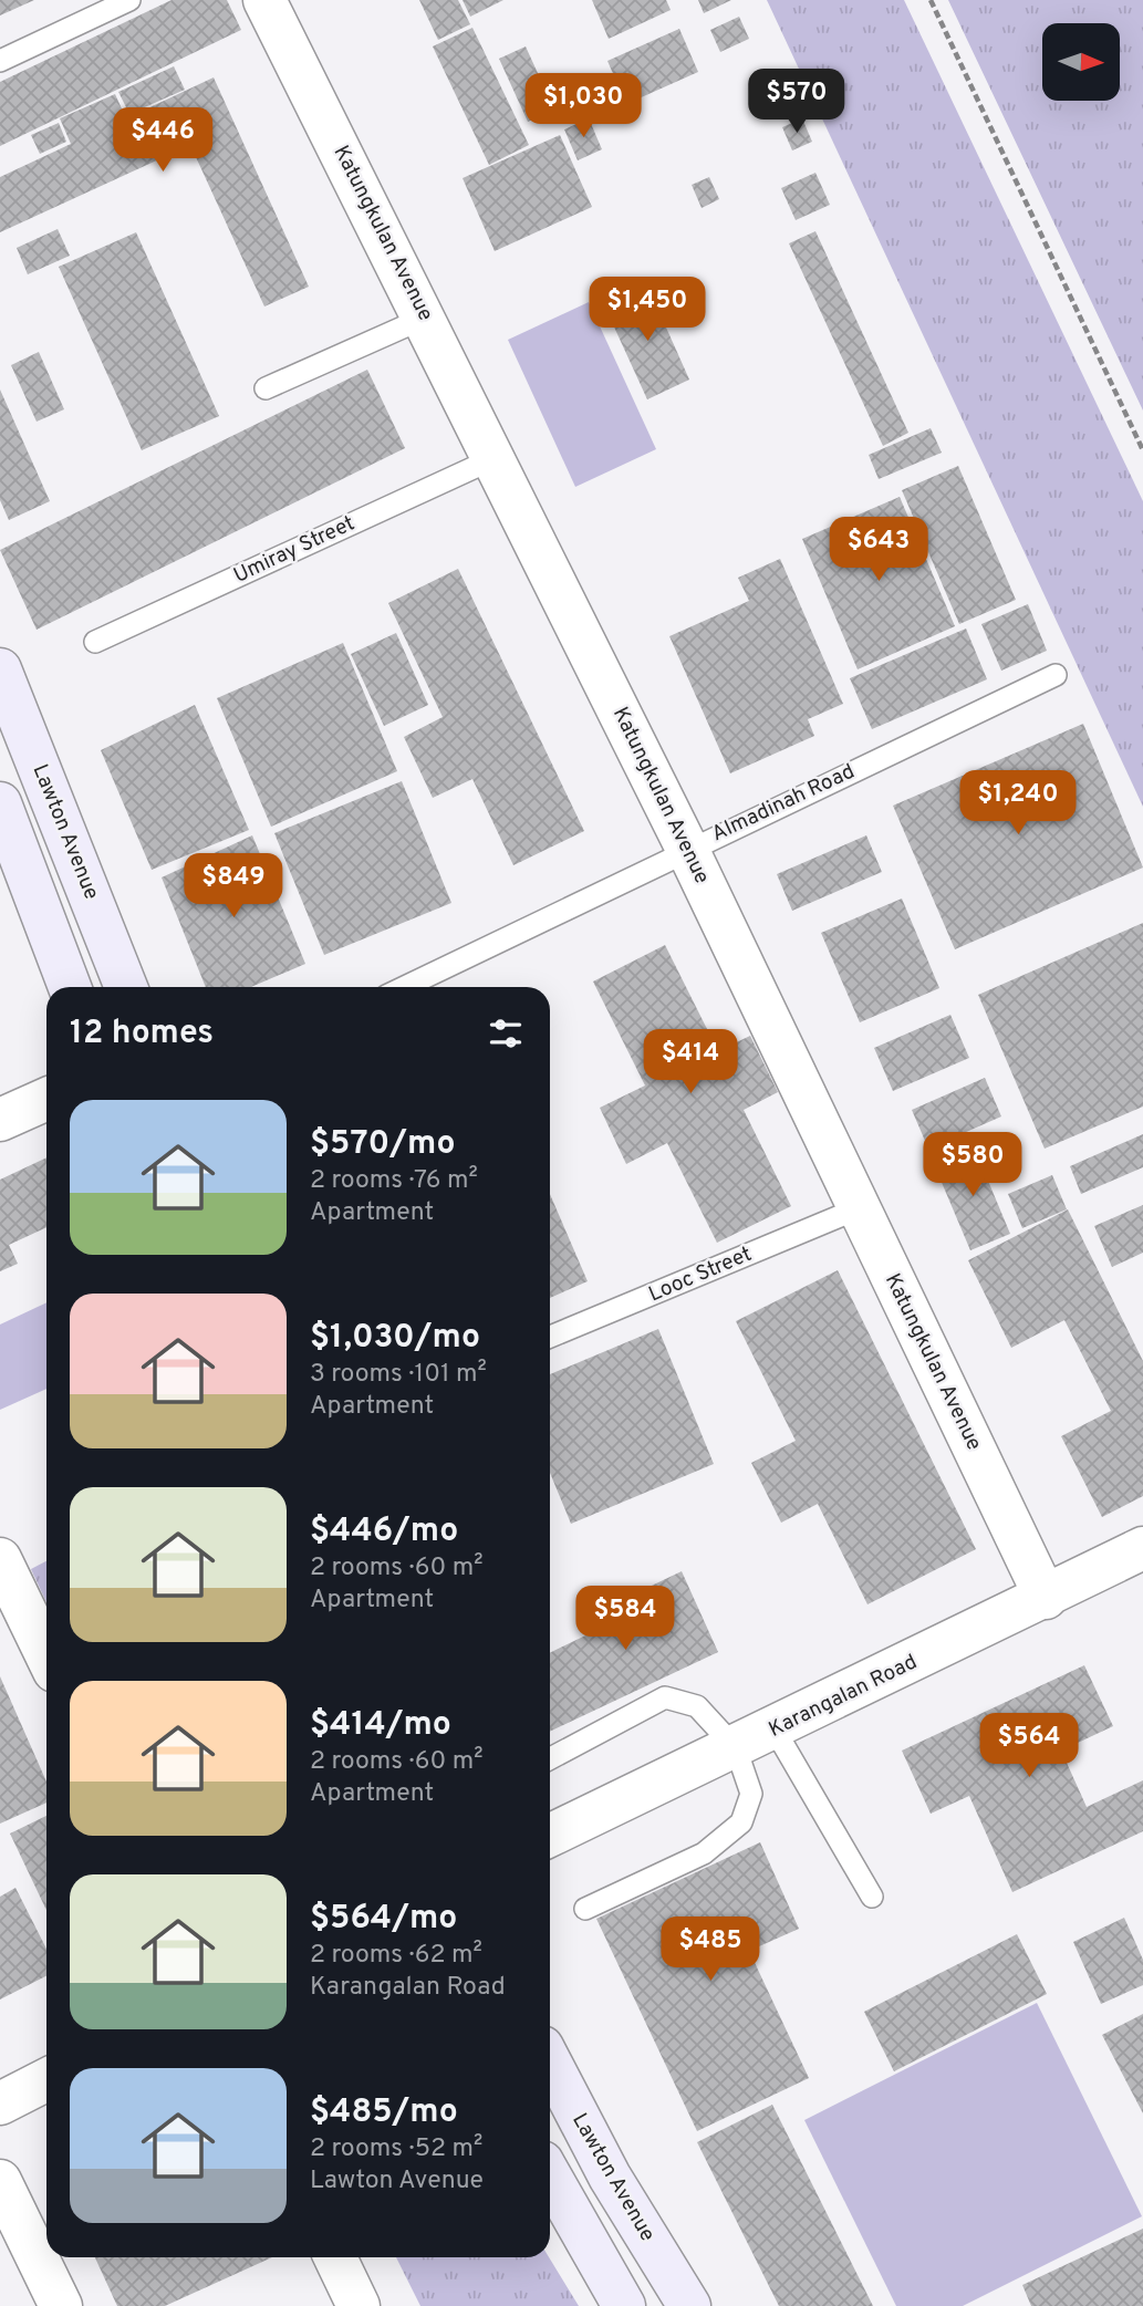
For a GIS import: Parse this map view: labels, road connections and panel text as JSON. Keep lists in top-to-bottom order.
{
  "streets": {
    "main road": ["Lawton Avenue"],
    "street": ["Katungkulan Avenue", "Karangalan Road"],
    "lane": ["Umiray Street", "Almadinah Road", "Looc Street"]
  },
  "crossings": [
    ["Katungkulan Avenue", "Umiray Street"],
    ["Katungkulan Avenue", "Almadinah Road"],
    ["Katungkulan Avenue", "Looc Street"],
    ["Katungkulan Avenue", "Karangalan Road"]
  ],
  "north": "right",
  "page": {
    "price": [
      "$570",
      "$1,030",
      "$446",
      "$1,450",
      "$643",
      "$1,240",
      "$849",
      "$414",
      "$580",
      "$584",
      "$564",
      "$485"
    ],
    "heading": "12 homes",
    "list": [
      {
        "name": "$570/mo",
        "note": "2 rooms · 76 m² · Apartment"
      },
      {
        "name": "$1,030/mo",
        "note": "3 rooms · 101 m² · Apartment"
      },
      {
        "name": "$446/mo",
        "note": "2 rooms · 60 m² · Apartment"
      },
      {
        "name": "$414/mo",
        "note": "2 rooms · 60 m² · Apartment"
      },
      {
        "name": "$564/mo",
        "note": "2 rooms · 62 m² · Karangalan Road"
      },
      {
        "name": "$485/mo",
        "note": "2 rooms · 52 m² · Lawton Avenue"
      }
    ]
  }
}
